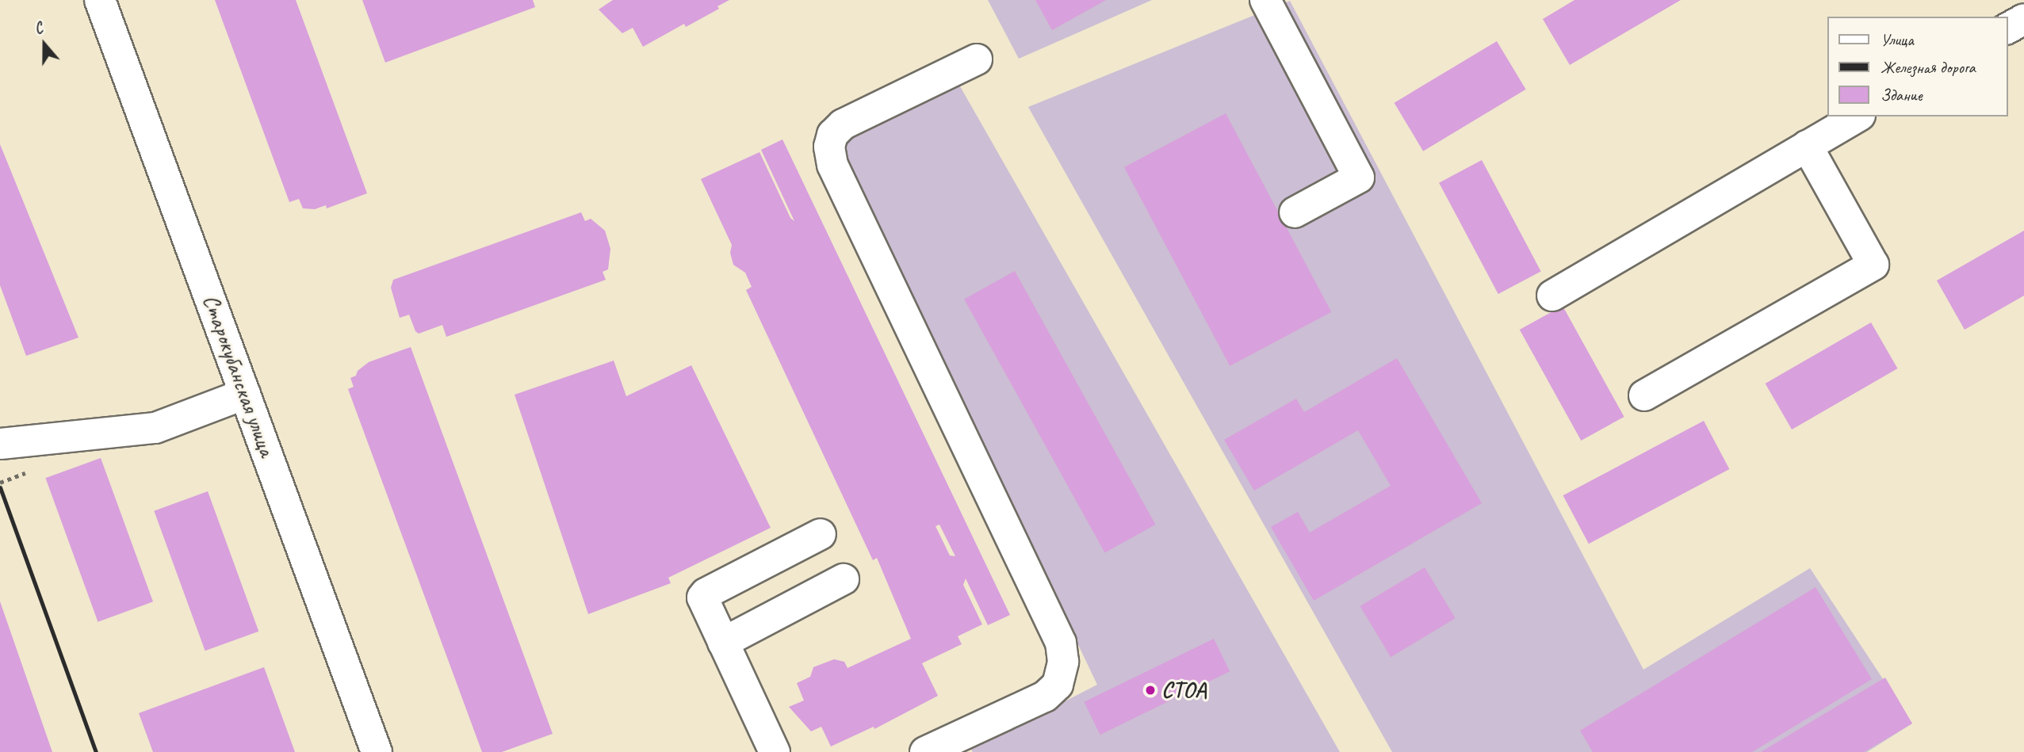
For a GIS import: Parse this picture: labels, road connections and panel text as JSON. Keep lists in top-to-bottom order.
{
  "streets": {
    "street": ["Старокубанская улица"]
  },
  "places": ["СТОА"],
  "legend": ["Улица", "Железная дорога", "Здание"],
  "north": "top"
}
